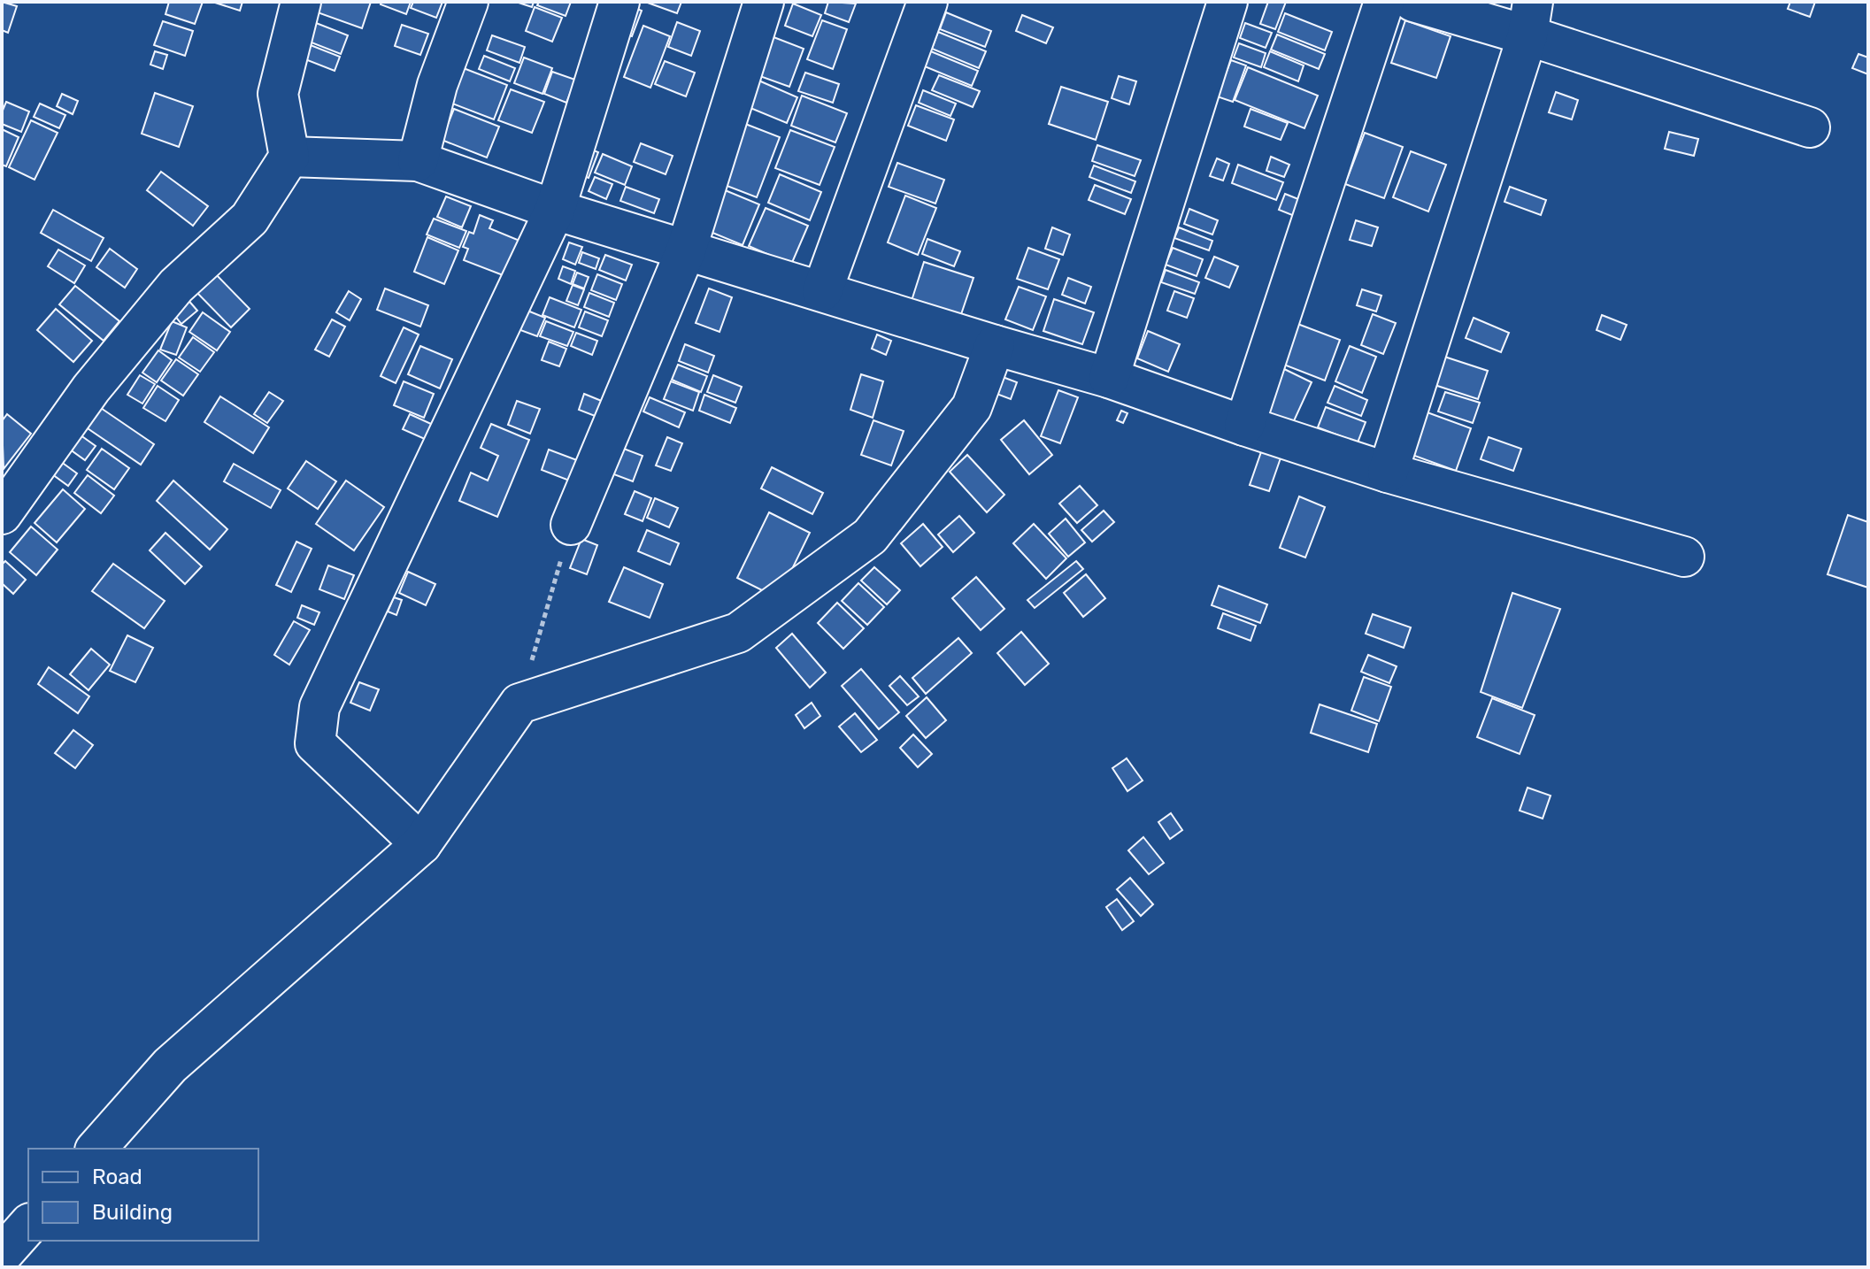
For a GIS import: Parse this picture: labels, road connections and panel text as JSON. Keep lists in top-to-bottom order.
{
  "legend": ["Road", "Building"]
}
